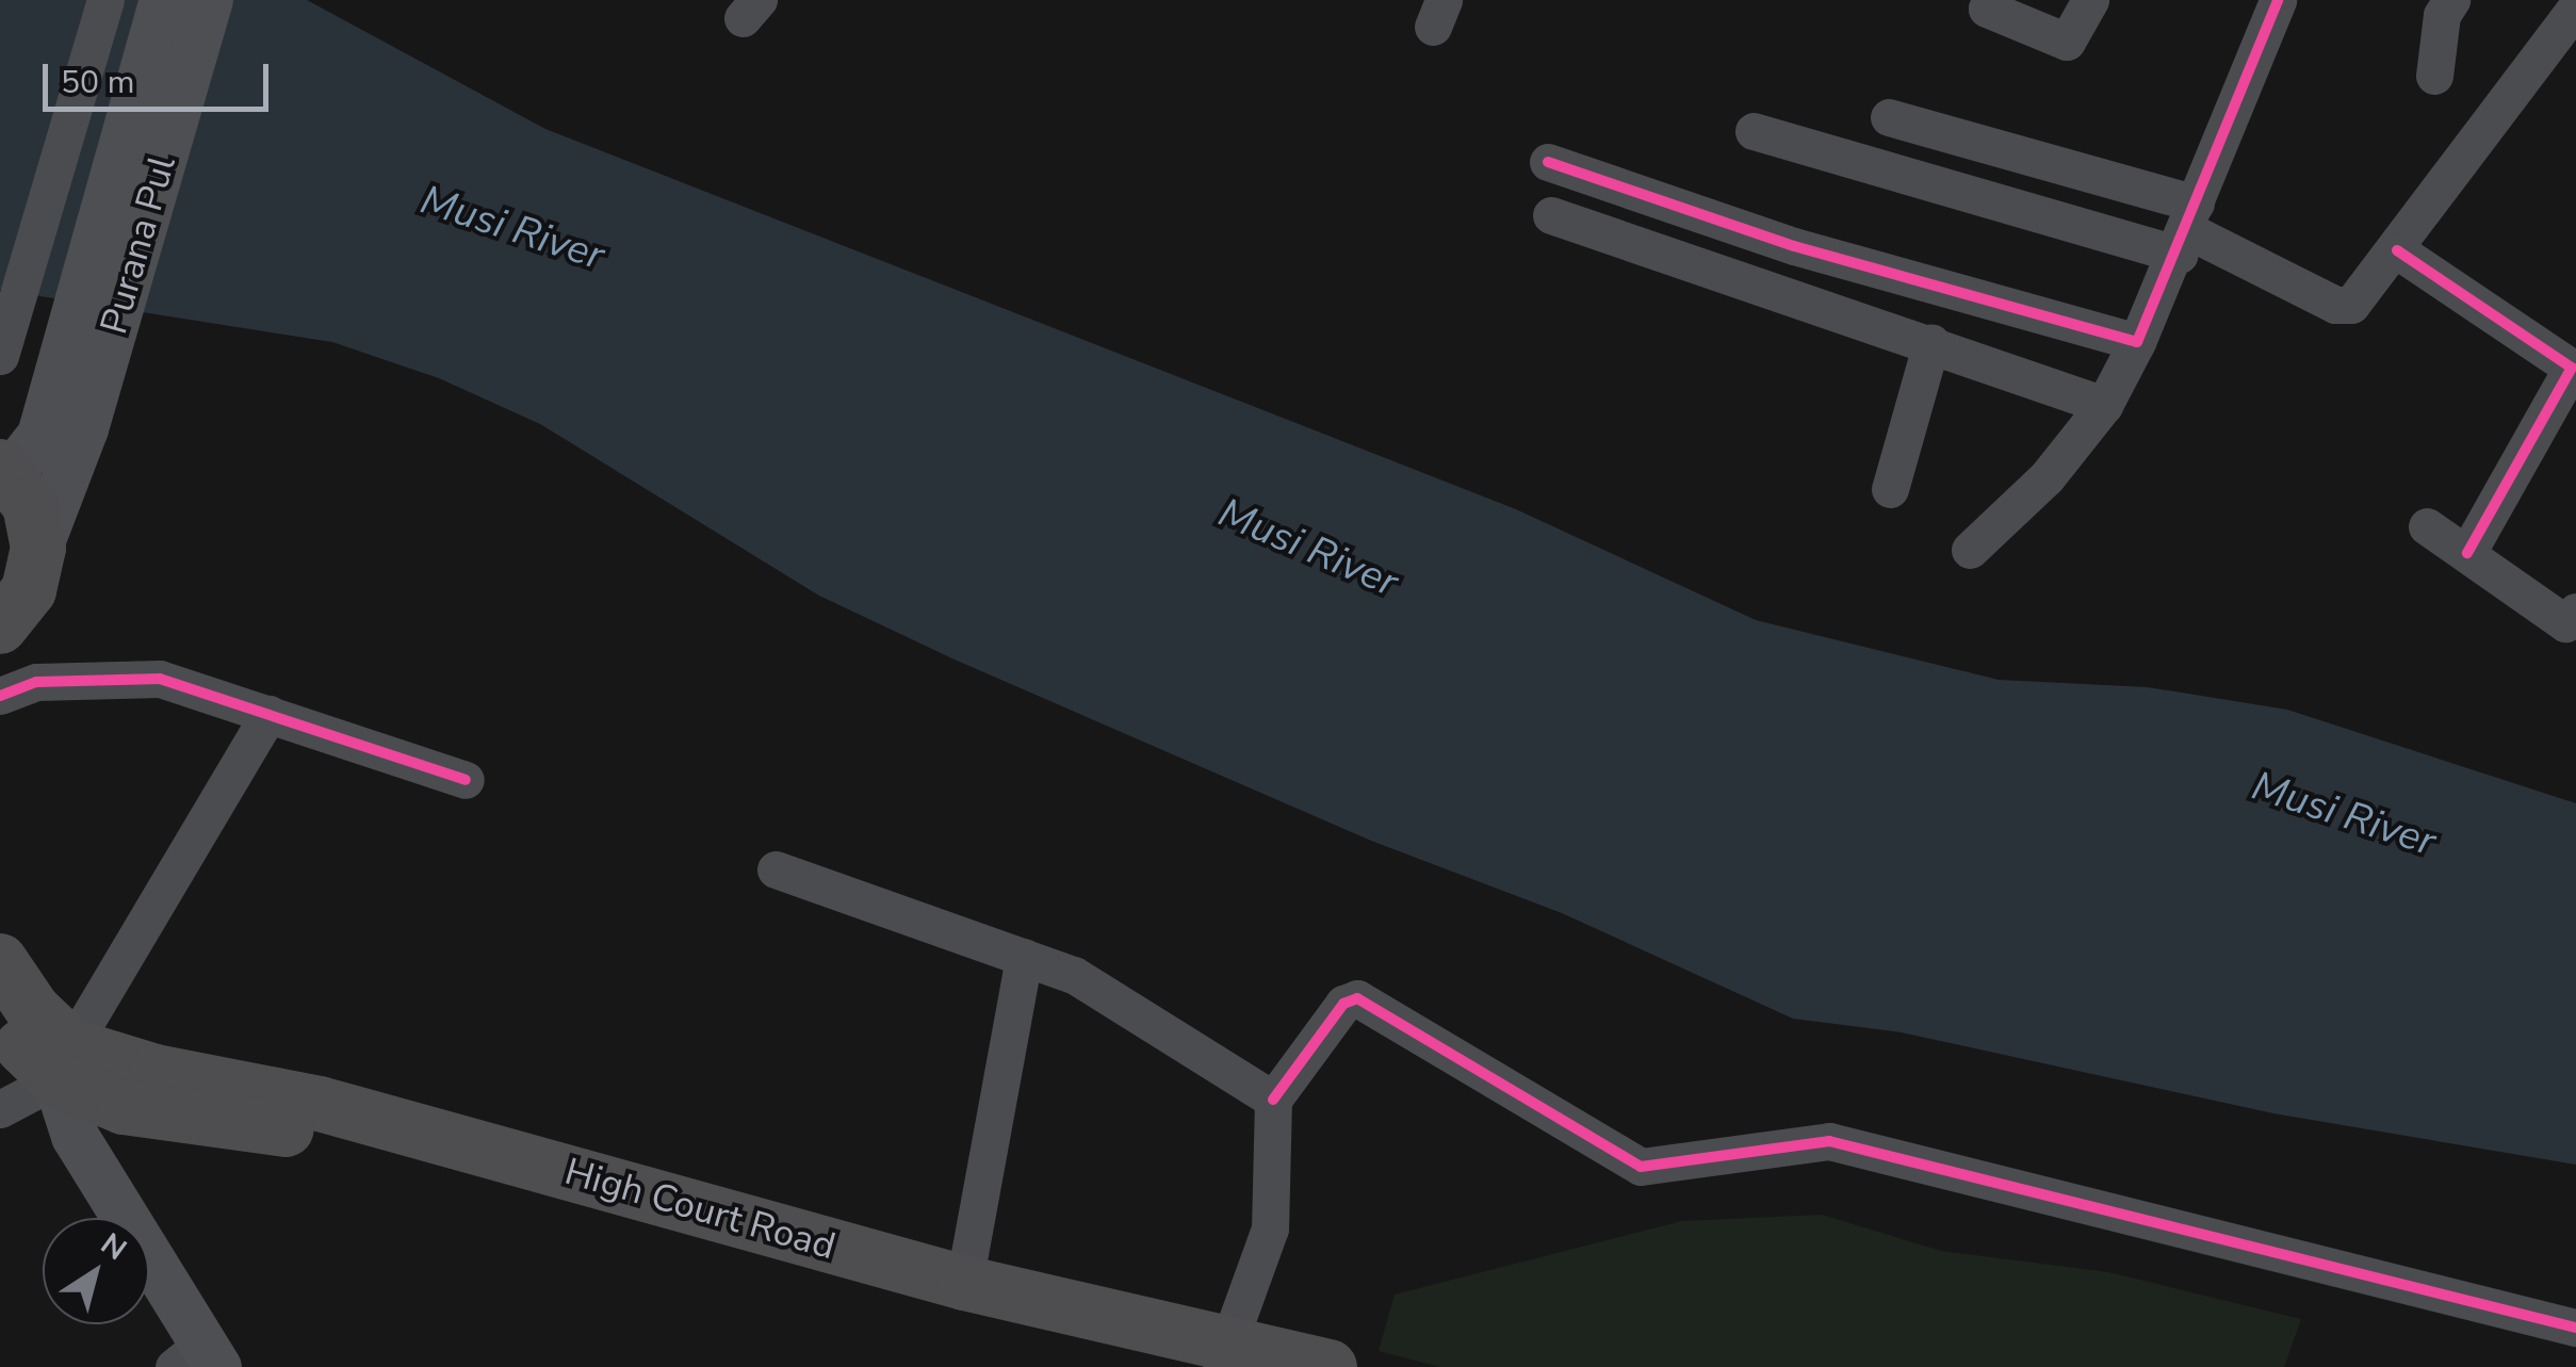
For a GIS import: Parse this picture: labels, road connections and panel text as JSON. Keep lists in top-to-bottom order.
{
  "streets": {
    "highway": ["High Court Road"],
    "main road": ["Purana Pul"]
  },
  "water": ["Musi River"],
  "scale_bar": "50 m",
  "north": "top right"
}
